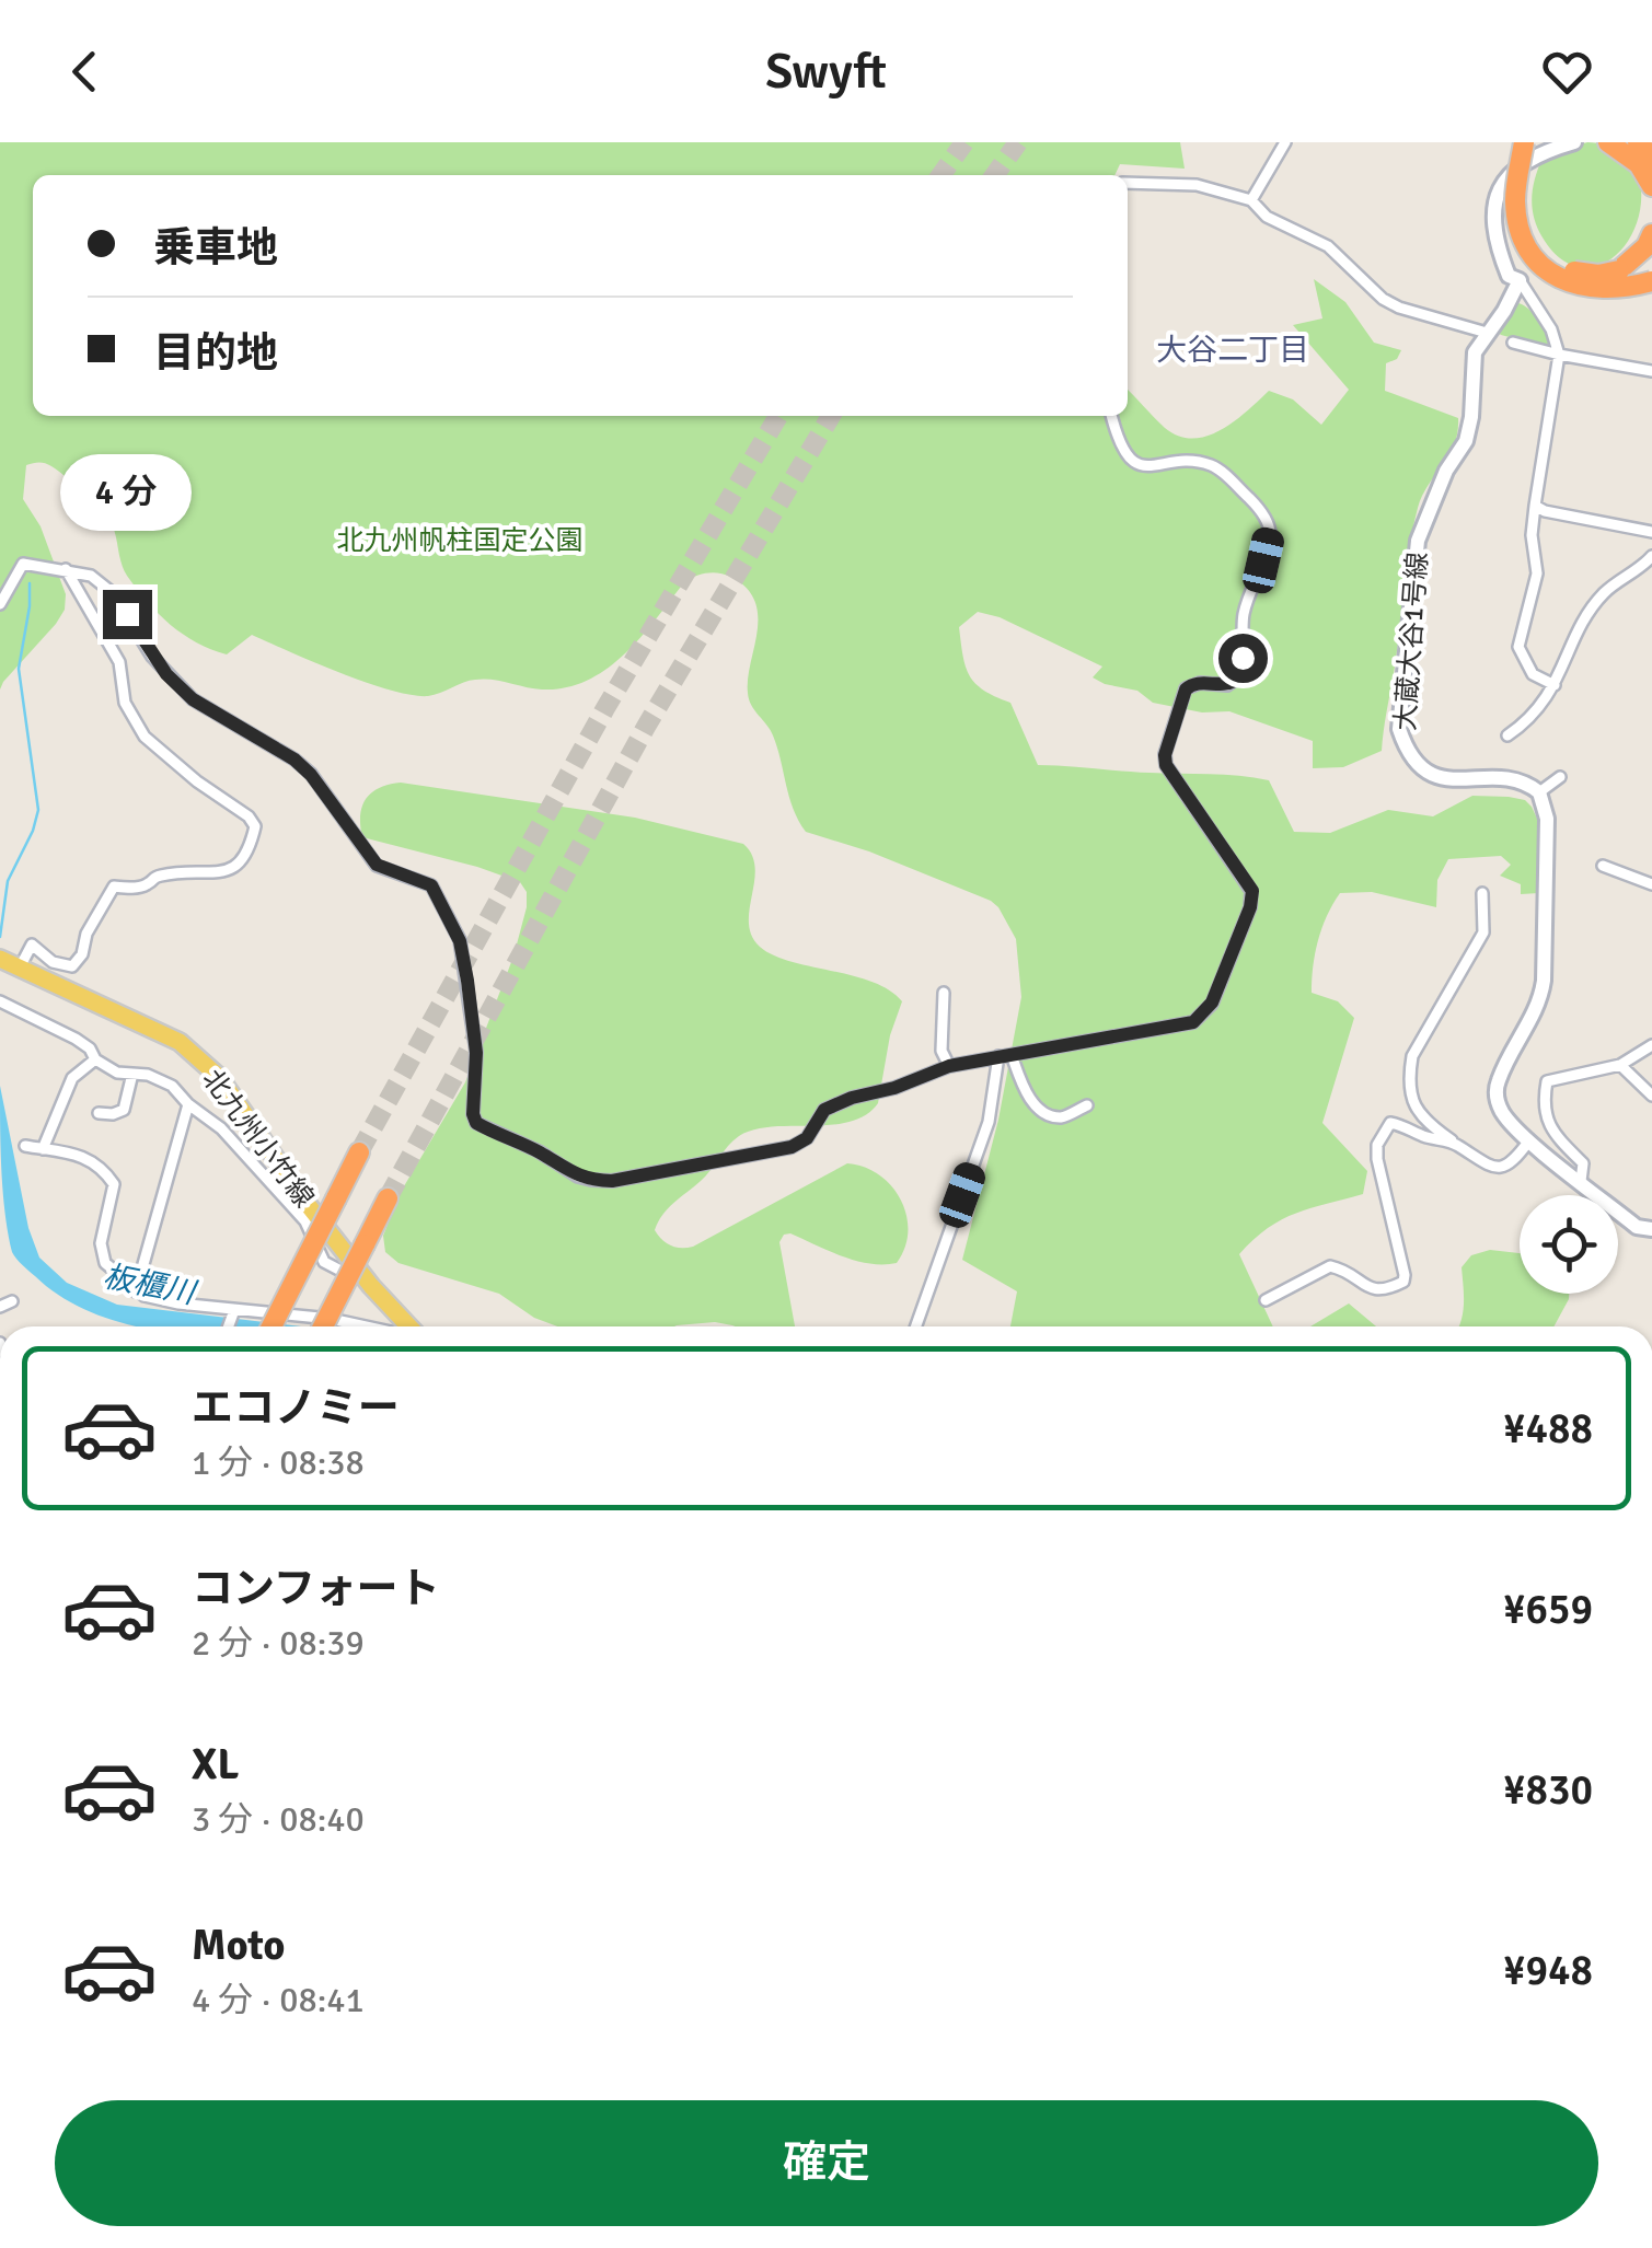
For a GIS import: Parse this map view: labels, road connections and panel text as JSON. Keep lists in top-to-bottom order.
{
  "streets": {
    "main road": ["北九州小竹線"],
    "street": ["大蔵大谷1号線"]
  },
  "districts": ["大谷二丁目"],
  "water": ["板櫃川"],
  "parks": ["北九州帆柱国定公園"],
  "page": {
    "header": "Swyft",
    "banner": ["乗車地", "目的地"],
    "bubble": "4 分",
    "list": [
      {
        "name": "エコノミー",
        "note": "1 分 · 08:38",
        "value": "¥488"
      },
      {
        "name": "コンフォート",
        "note": "2 分 · 08:39",
        "value": "¥659"
      },
      {
        "name": "XL",
        "note": "3 分 · 08:40",
        "value": "¥830"
      },
      {
        "name": "Moto",
        "note": "4 分 · 08:41",
        "value": "¥948"
      }
    ],
    "buttons": "確定"
  }
}
